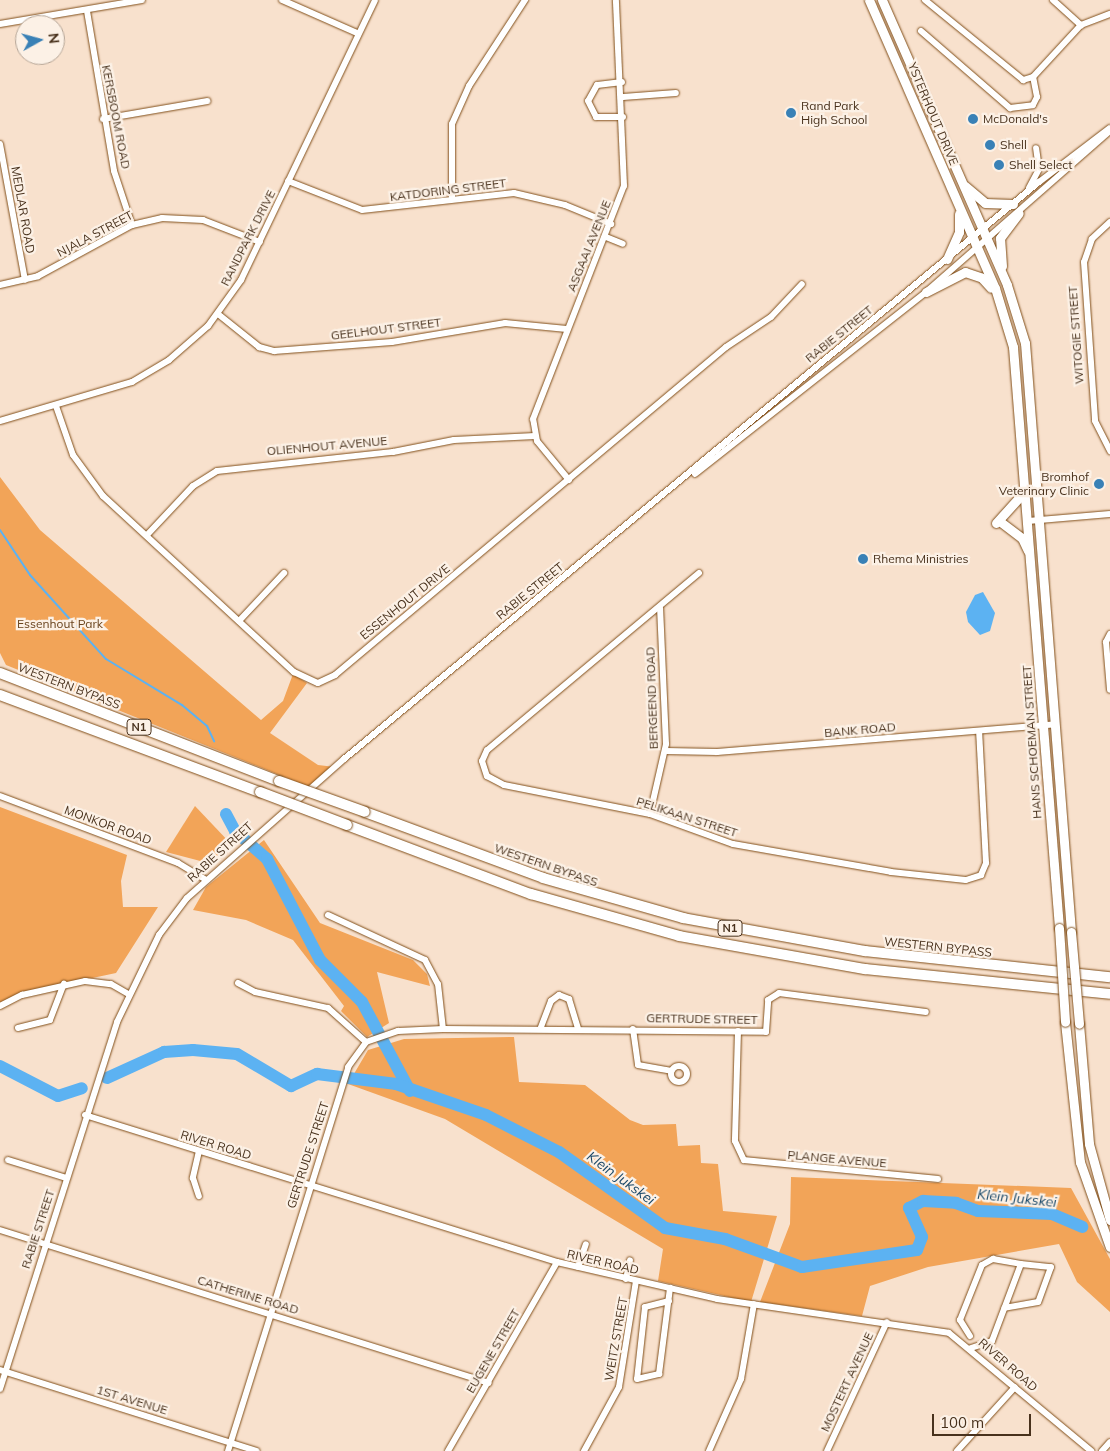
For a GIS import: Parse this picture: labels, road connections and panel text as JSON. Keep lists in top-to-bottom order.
{
  "streets": {
    "highway": ["WESTERN BYPASS", "N1"],
    "main road": ["YSTERHOUT DRIVE", "HANS SCHOEMAN STREET"],
    "street": [
      "KERSBOOM ROAD",
      "KATDORING STREET",
      "MEDLAR ROAD",
      "NJALA STREET",
      "RANDPARK DRIVE",
      "ASGAAI AVENUE",
      "GEELHOUT STREET",
      "RABIE STREET",
      "WITOGIE STREET",
      "OLIENHOUT AVENUE",
      "ESSENHOUT DRIVE",
      "BERGEEND ROAD",
      "BANK ROAD",
      "PELIKAAN STREET",
      "MONKOR ROAD",
      "GERTRUDE STREET",
      "RIVER ROAD",
      "PLANGE AVENUE",
      "CATHERINE ROAD",
      "WEITZ STREET",
      "EUGENE STREET",
      "MOSTERT AVENUE",
      "1ST AVENUE"
    ]
  },
  "crossings": [
    ["YSTERHOUT DRIVE", "RABIE STREET"],
    ["YSTERHOUT DRIVE", "HANS SCHOEMAN STREET"],
    ["KERSBOOM ROAD", "NJALA STREET"],
    ["KATDORING STREET", "RANDPARK DRIVE"],
    ["KATDORING STREET", "ASGAAI AVENUE"],
    ["MEDLAR ROAD", "NJALA STREET"],
    ["NJALA STREET", "RANDPARK DRIVE"],
    ["RANDPARK DRIVE", "GEELHOUT STREET"],
    ["RANDPARK DRIVE", "ESSENHOUT DRIVE"],
    ["ASGAAI AVENUE", "GEELHOUT STREET"],
    ["ASGAAI AVENUE", "OLIENHOUT AVENUE"],
    ["RABIE STREET", "HANS SCHOEMAN STREET"],
    ["RABIE STREET", "MONKOR ROAD"],
    ["RABIE STREET", "RIVER ROAD"],
    ["RABIE STREET", "CATHERINE ROAD"],
    ["RABIE STREET", "1ST AVENUE"],
    ["OLIENHOUT AVENUE", "ESSENHOUT DRIVE"],
    ["BERGEEND ROAD", "BANK ROAD"],
    ["BERGEEND ROAD", "PELIKAAN STREET"],
    ["BANK ROAD", "HANS SCHOEMAN STREET"],
    ["BANK ROAD", "PELIKAAN STREET"],
    ["GERTRUDE STREET", "RIVER ROAD"],
    ["GERTRUDE STREET", "PLANGE AVENUE"],
    ["GERTRUDE STREET", "CATHERINE ROAD"],
    ["GERTRUDE STREET", "1ST AVENUE"],
    ["RIVER ROAD", "WEITZ STREET"],
    ["RIVER ROAD", "EUGENE STREET"],
    ["RIVER ROAD", "MOSTERT AVENUE"],
    ["CATHERINE ROAD", "EUGENE STREET"]
  ],
  "water": ["Klein Jukskei"],
  "parks": ["Essenhout Park"],
  "places": [
    "Rand Park High School",
    "McDonald's",
    "Shell",
    "Shell Select",
    "Bromhof Veterinary Clinic",
    "Rhema Ministries"
  ],
  "scale_bar": "100 m",
  "north": "right"
}
